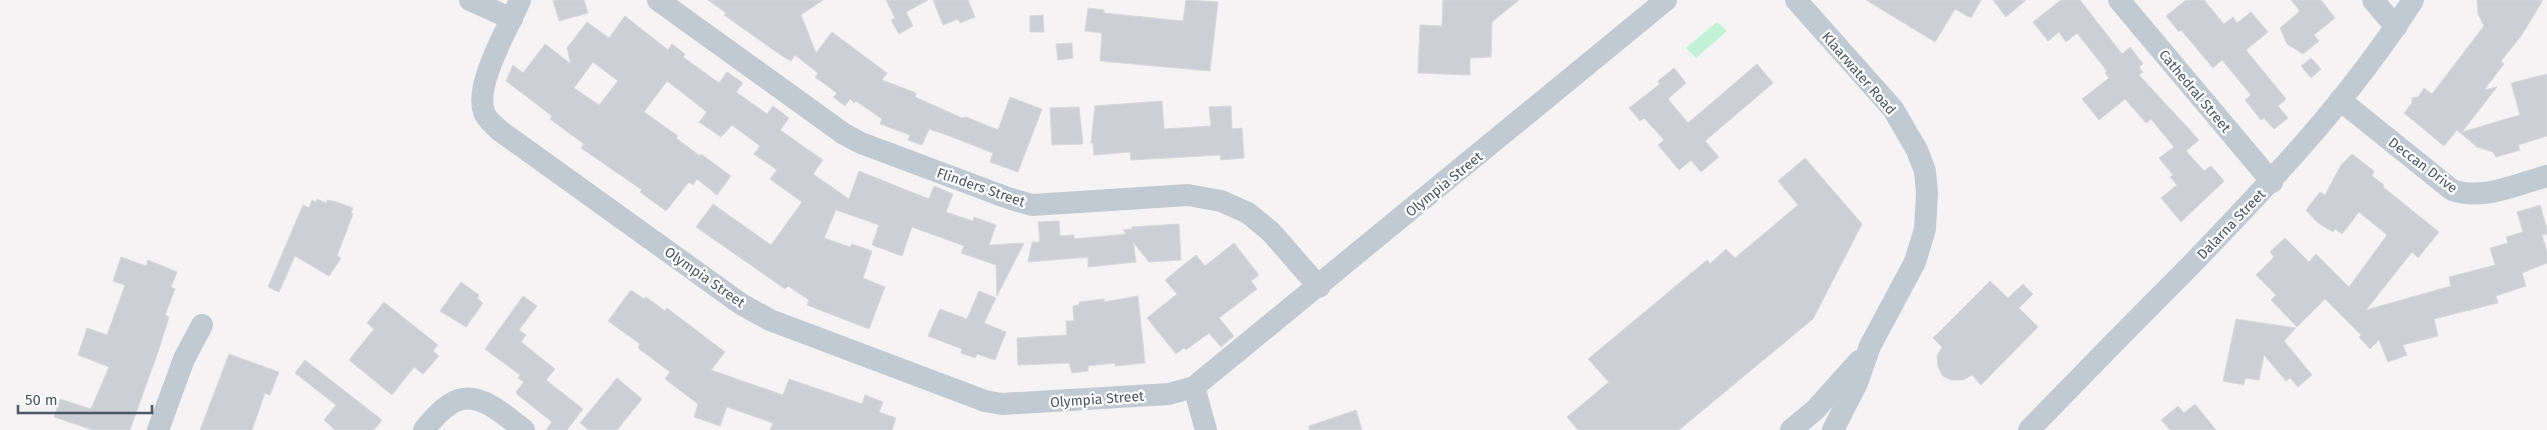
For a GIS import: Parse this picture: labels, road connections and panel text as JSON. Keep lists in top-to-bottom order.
{
  "streets": {
    "street": [
      "Klaarwater Road",
      "Cathedral Street",
      "Deccan Drive",
      "Olympia Street",
      "Flinders Street",
      "Dalarna Street"
    ]
  },
  "crossings": [
    ["Cathedral Street", "Dalarna Street"],
    ["Deccan Drive", "Dalarna Street"],
    ["Olympia Street", "Flinders Street"]
  ],
  "scale_bar": "50 m"
}
